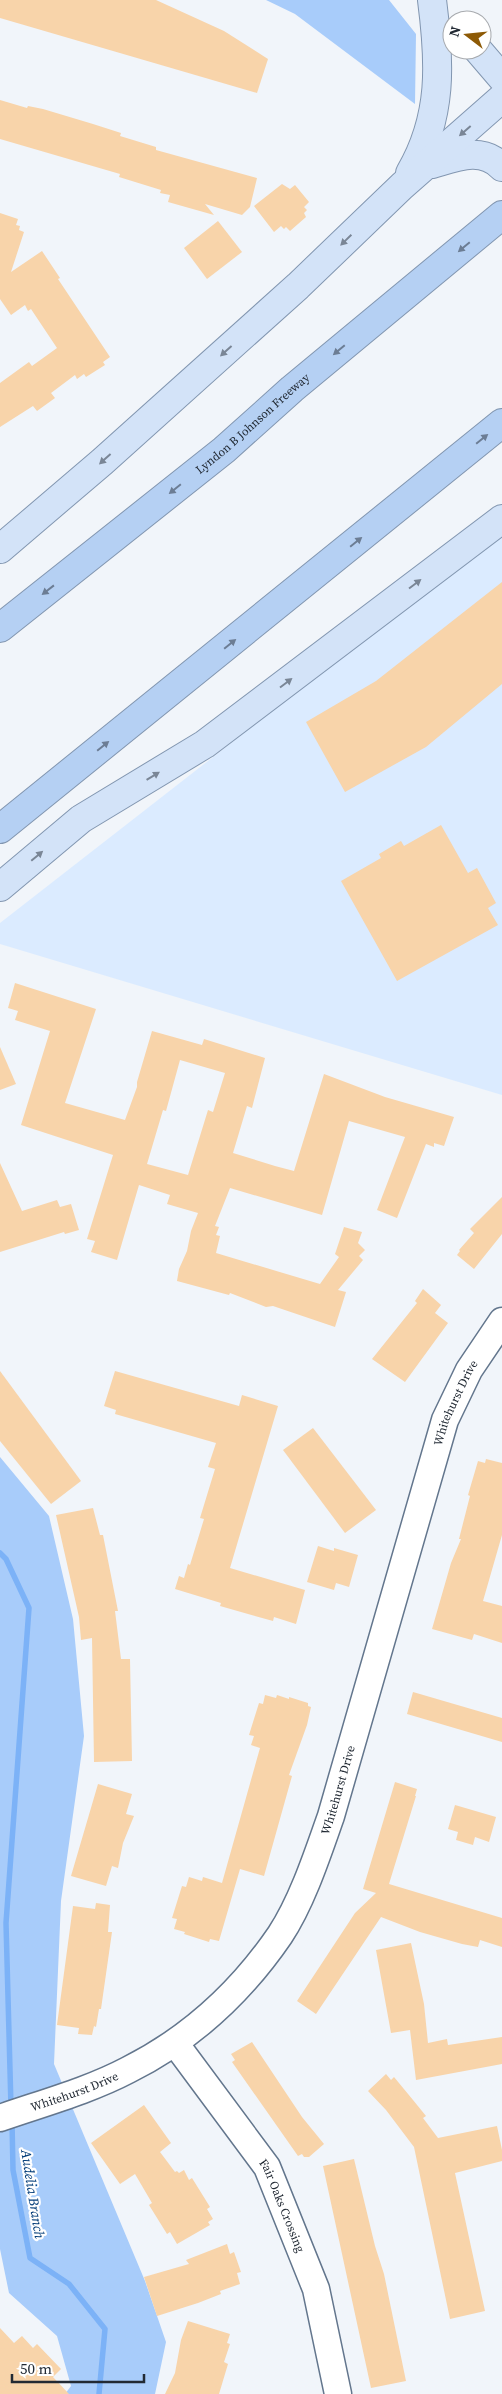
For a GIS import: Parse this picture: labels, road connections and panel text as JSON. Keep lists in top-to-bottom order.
{
  "streets": {
    "highway": ["Lyndon B Johnson Freeway"],
    "street": ["Whitehurst Drive", "Fair Oaks Crossing"]
  },
  "crossings": [
    ["Whitehurst Drive", "Fair Oaks Crossing"]
  ],
  "water": ["Audelia Branch"],
  "scale_bar": "50 m",
  "north": "left"
}
